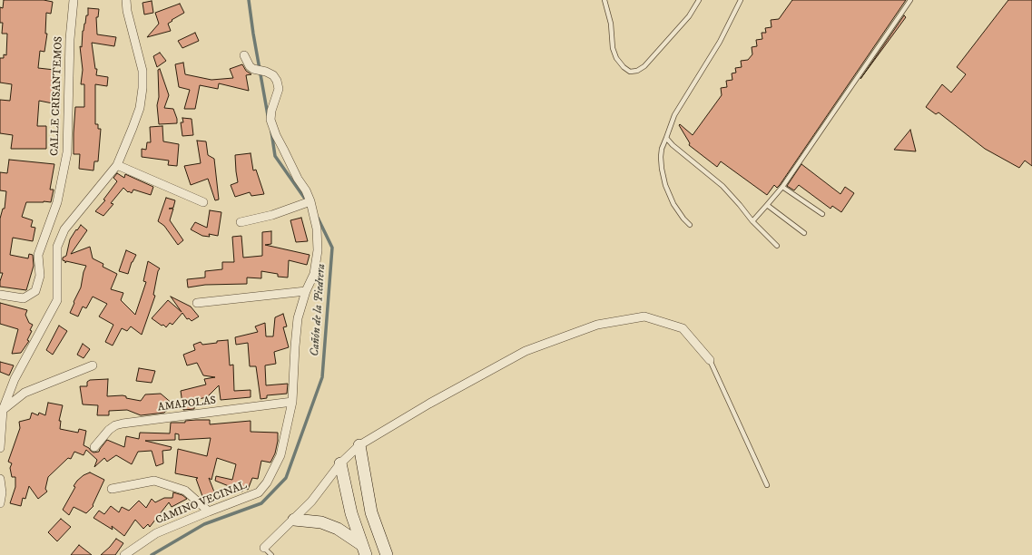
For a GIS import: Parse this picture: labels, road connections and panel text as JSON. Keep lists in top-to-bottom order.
{
  "streets": {
    "street": ["CALLE CRISANTEMOS", "AMAPOLAS", "CAMINO VECINAL"]
  },
  "crossings": [
    ["AMAPOLAS", "CAMINO VECINAL"]
  ],
  "water": ["Cañón de la Piedrera"]
}
